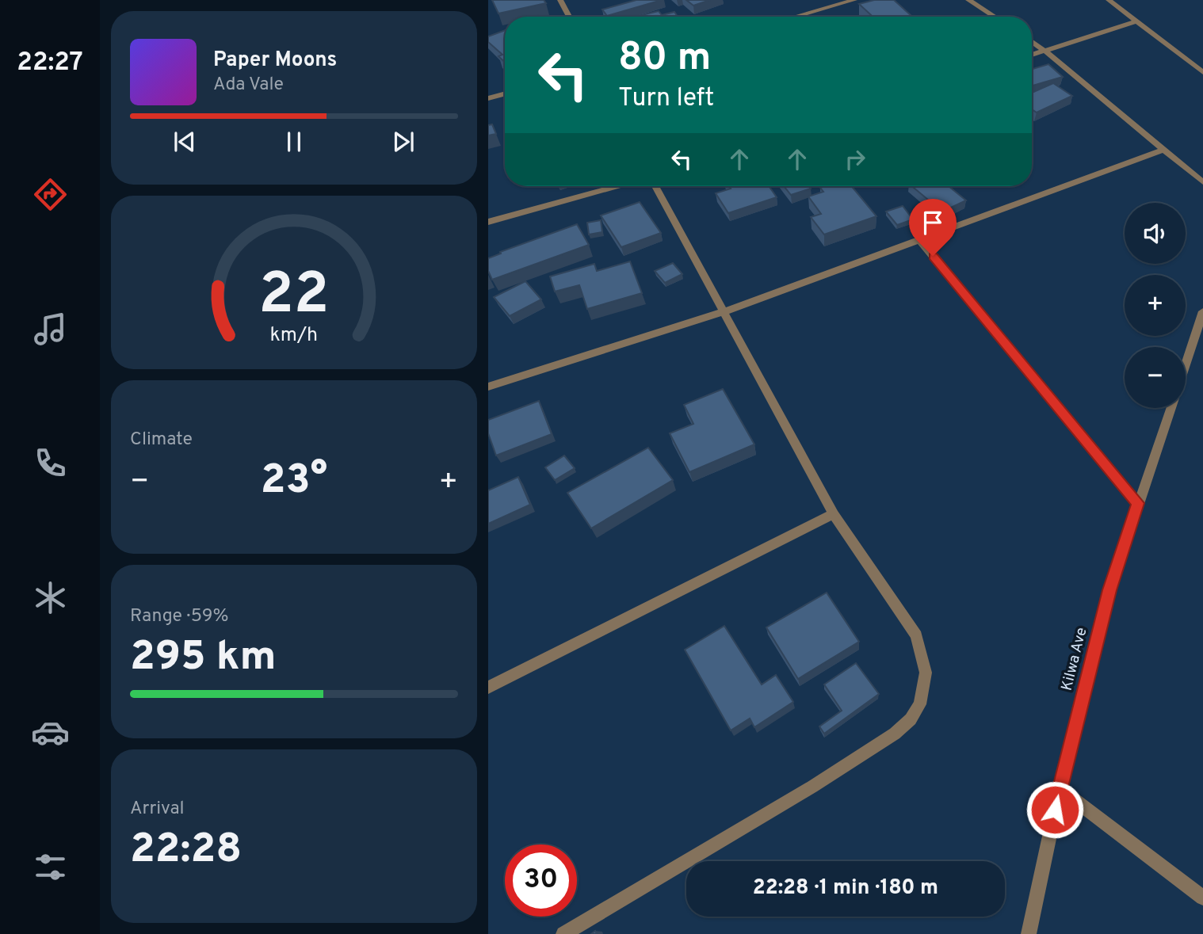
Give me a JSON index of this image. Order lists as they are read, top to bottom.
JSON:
{
  "streets": {
    "street": ["Kilwa Ave"]
  },
  "page": {
    "tabs": "22:27",
    "turn": ["80 m", "Turn left"],
    "song": ["Paper Moons", "Ada Vale"],
    "map_buttons": ["+", "−"],
    "tile": [
      "Climate",
      ["Range · 59%", "295 km"],
      ["Arrival", "22:28"]
    ],
    "heat": ["−", "23°", "+"],
    "limit": "30",
    "trip": "22:28 · 1 min · 180 m",
    "gauge": ["22", "km/h"]
  }
}
